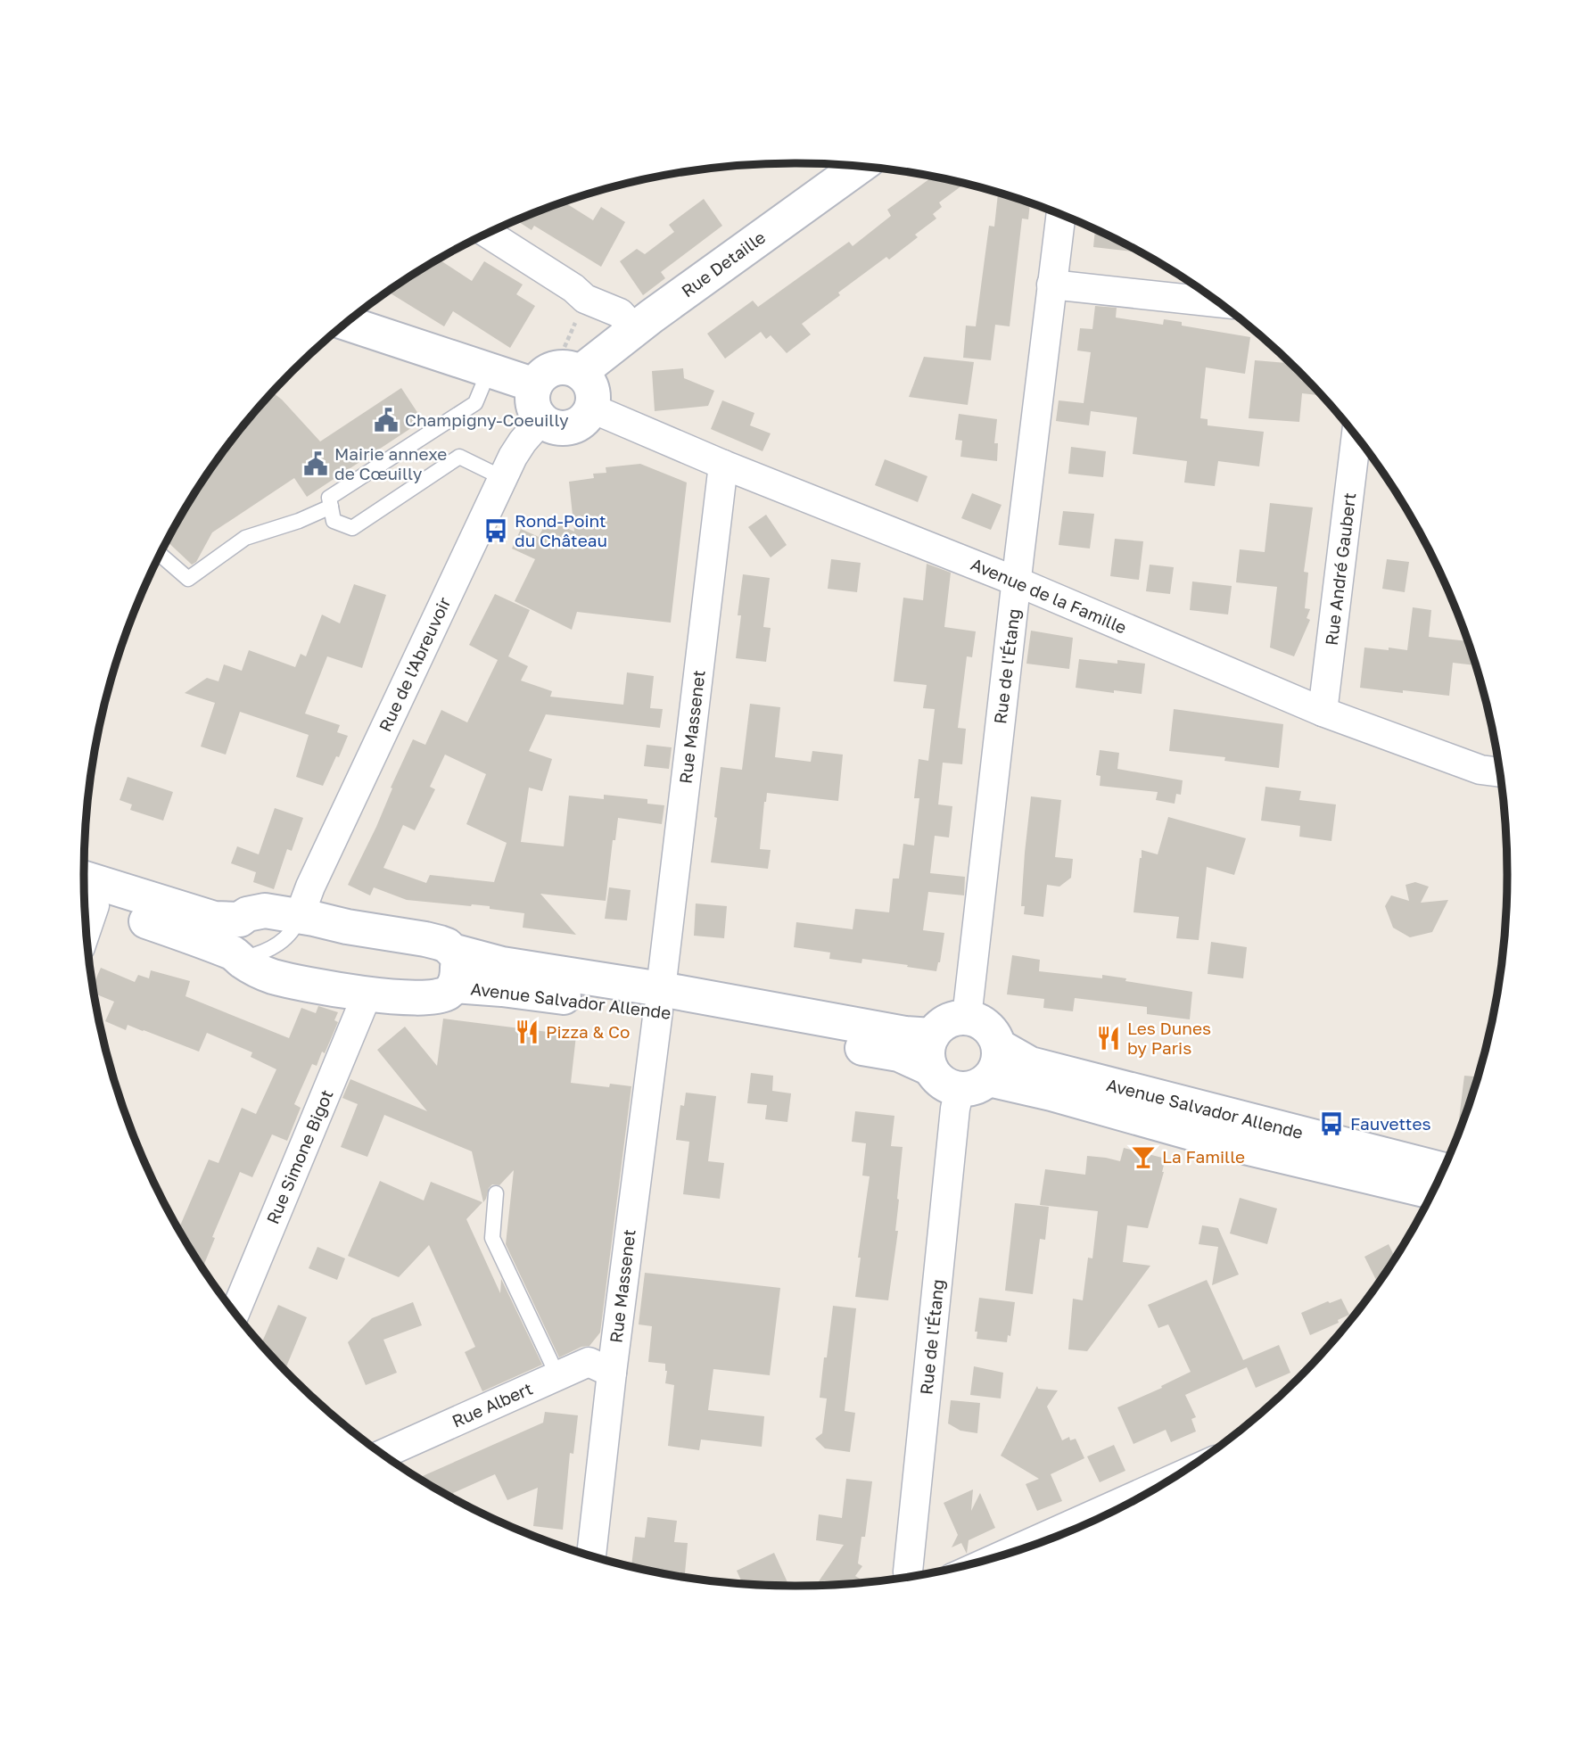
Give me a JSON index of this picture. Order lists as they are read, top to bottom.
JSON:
{
  "streets": {
    "main road": ["Rue Detaille", "Avenue Salvador Allende"],
    "street": [
      "Rue André Gaubert",
      "Avenue de la Famille",
      "Rue de l'Abreuvoir",
      "Rue de l'Étang",
      "Rue Massenet",
      "Rue Simone Bigot",
      "Rue Albert"
    ]
  },
  "crossings": [
    ["Rue Detaille", "Avenue de la Famille"],
    ["Rue Detaille", "Rue de l'Abreuvoir"],
    ["Rue André Gaubert", "Avenue de la Famille"],
    ["Avenue de la Famille", "Rue de l'Abreuvoir"],
    ["Avenue de la Famille", "Rue de l'Étang"],
    ["Avenue de la Famille", "Rue Massenet"],
    ["Rue de l'Abreuvoir", "Avenue Salvador Allende"],
    ["Rue de l'Étang", "Avenue Salvador Allende"],
    ["Rue Massenet", "Avenue Salvador Allende"],
    ["Rue Massenet", "Rue Albert"],
    ["Avenue Salvador Allende", "Rue Simone Bigot"]
  ],
  "places": {
    "public building": ["Champigny-Coeuilly", "Mairie annexe de Cœuilly"],
    "bus stop": ["Rond-Point du Château", "Fauvettes"],
    "restaurant": ["Pizza & Co", "Les Dunes by Paris"],
    "bar": ["La Famille"]
  }
}
